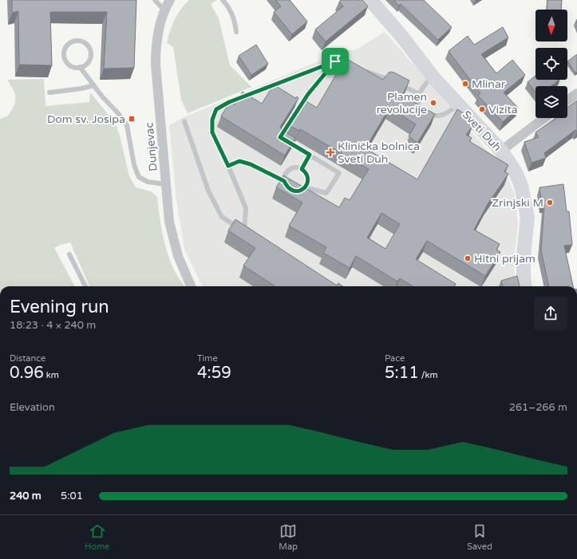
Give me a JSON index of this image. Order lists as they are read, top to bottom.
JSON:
{
  "streets": {
    "main road": ["Sveti Duh"],
    "street": ["Dunjevac"]
  },
  "places": {
    "other": [
      "Mlinar",
      "Plamen revolucije",
      "Vizita",
      "Zrinjski M",
      "Hitni prijam"
    ],
    "transit": ["Dom sv. Josipa"],
    "health": ["Klinička bolnica Sveti Duh"]
  },
  "north": "bottom",
  "page": {
    "heading": ["Evening run", "18:23 · 4 × 240 m"],
    "stats": [
      ["Distance", "0.96 km"],
      ["Time", "4:59"],
      ["Pace", "5:11 /km"]
    ],
    "chart": ["Elevation", "261–266 m"],
    "list": [
      {
        "name": "240 m",
        "note": "5:01"
      }
    ],
    "tabs": ["Home", "Map", "Saved"]
  }
}
